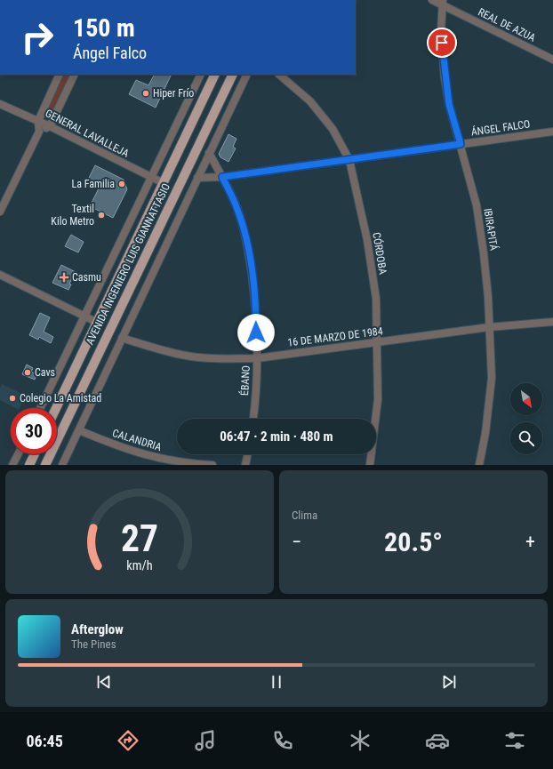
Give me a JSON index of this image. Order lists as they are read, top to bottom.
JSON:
{
  "streets": {
    "main road": ["AVENIDA INGENIERO LUIS GIANNATTASIO"],
    "street": [
      "REAL DE AZUA",
      "ÁNGEL FALCO",
      "GENERAL LAVALLEJA",
      "IBIRAPITÁ",
      "CÓRDOBA",
      "16 DE MARZO DE 1984",
      "ÉBANO",
      "CALANDRIA"
    ]
  },
  "crossings": [
    ["REAL DE AZUA", "IBIRAPITÁ"],
    ["ÁNGEL FALCO", "IBIRAPITÁ"],
    ["ÁNGEL FALCO", "CÓRDOBA"],
    ["ÁNGEL FALCO", "ÉBANO"],
    ["GENERAL LAVALLEJA", "AVENIDA INGENIERO LUIS GIANNATTASIO"],
    ["IBIRAPITÁ", "16 DE MARZO DE 1984"],
    ["CÓRDOBA", "16 DE MARZO DE 1984"],
    ["16 DE MARZO DE 1984", "ÉBANO"]
  ],
  "places": {
    "other": [
      "Hiper Frío",
      "La Familia",
      "Textil Kilo Metro",
      "Cavs",
      "Colegio La Amistad"
    ],
    "health": ["Casmu"]
  },
  "north": "bottom right",
  "page": {
    "turn": ["150 m", "Ángel Falco"],
    "limit": "30",
    "trip": "06:47 · 2 min · 480 m",
    "tile": "Clima",
    "heat": ["−", "20.5°", "+"],
    "song": ["Afterglow", "The Pines"],
    "tabs": "06:45",
    "gauge": ["27", "km/h"]
  }
}
